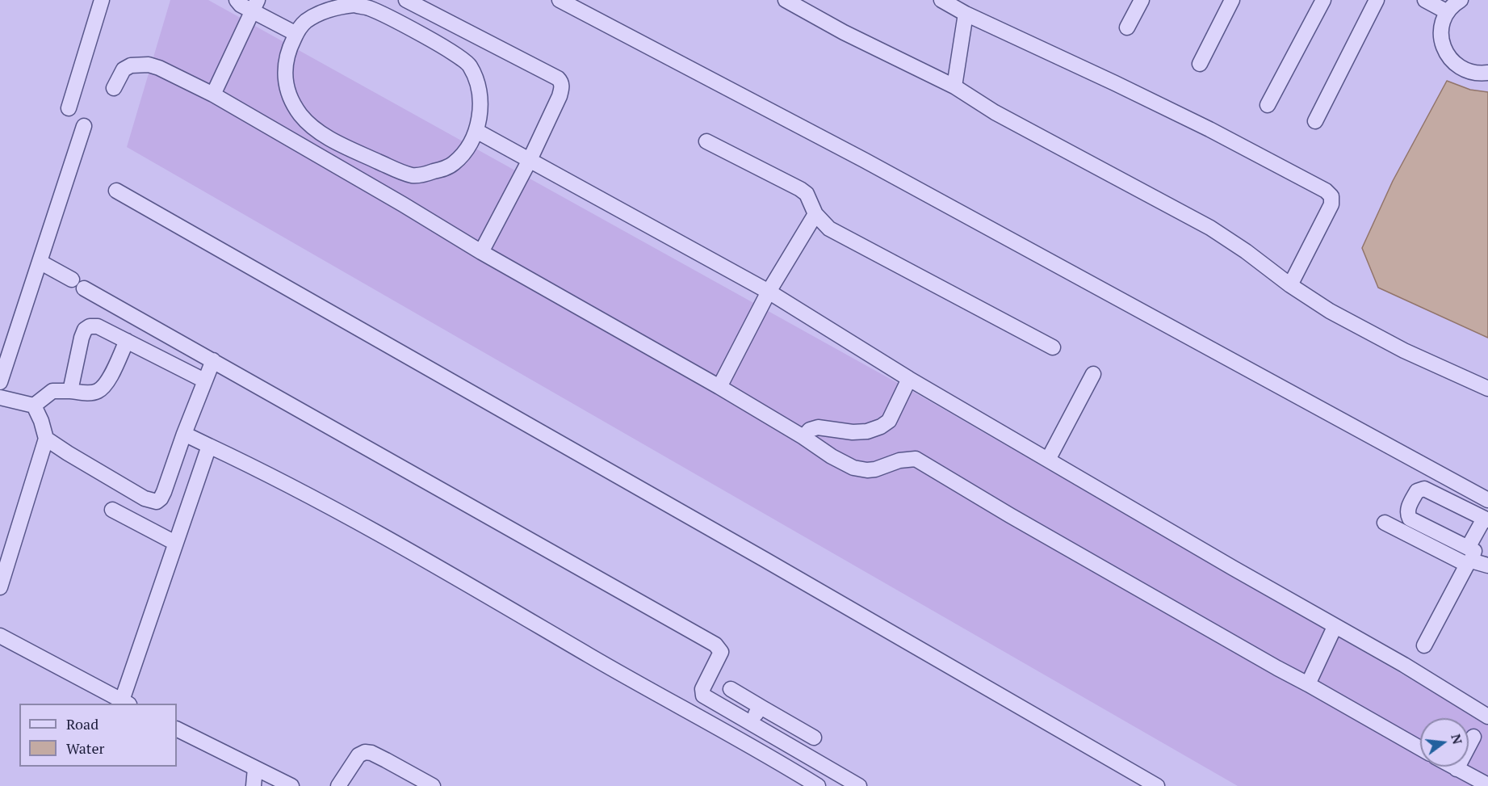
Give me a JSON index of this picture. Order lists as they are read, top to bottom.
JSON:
{
  "legend": ["Road", "Water"],
  "north": "right"
}
